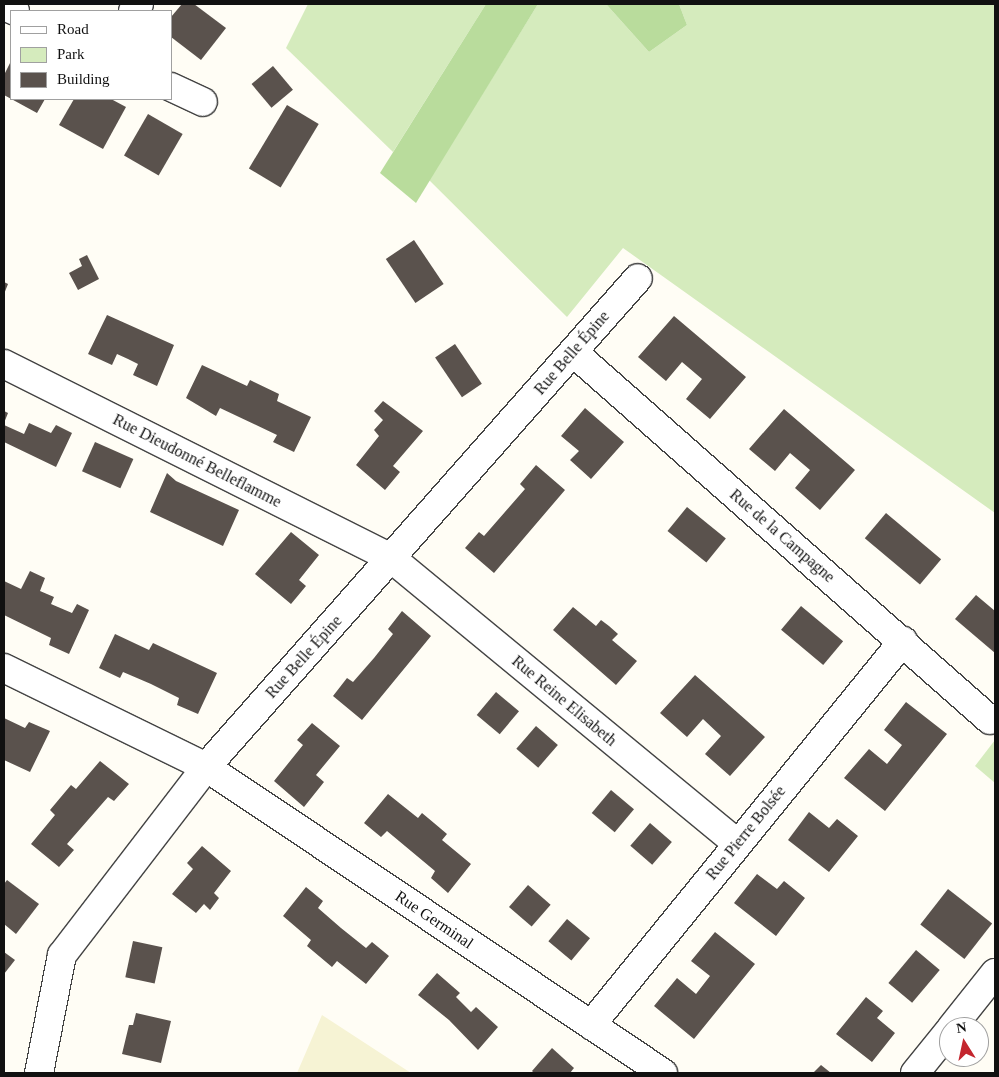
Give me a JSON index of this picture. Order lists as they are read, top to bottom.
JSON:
{
  "streets": {
    "street": [
      "Rue Belle Épine",
      "Rue Dieudonné Belleflamme",
      "Rue de la Campagne",
      "Rue Reine Elisabeth",
      "Rue Pierre Bolsée",
      "Rue Germinal"
    ]
  },
  "crossings": [
    ["Rue Belle Épine", "Rue Dieudonné Belleflamme"],
    ["Rue Belle Épine", "Rue de la Campagne"],
    ["Rue Belle Épine", "Rue Reine Elisabeth"],
    ["Rue Belle Épine", "Rue Germinal"],
    ["Rue Dieudonné Belleflamme", "Rue Reine Elisabeth"],
    ["Rue de la Campagne", "Rue Pierre Bolsée"],
    ["Rue Reine Elisabeth", "Rue Pierre Bolsée"],
    ["Rue Pierre Bolsée", "Rue Germinal"]
  ],
  "legend": ["Road", "Park", "Building"],
  "north": "top"
}
